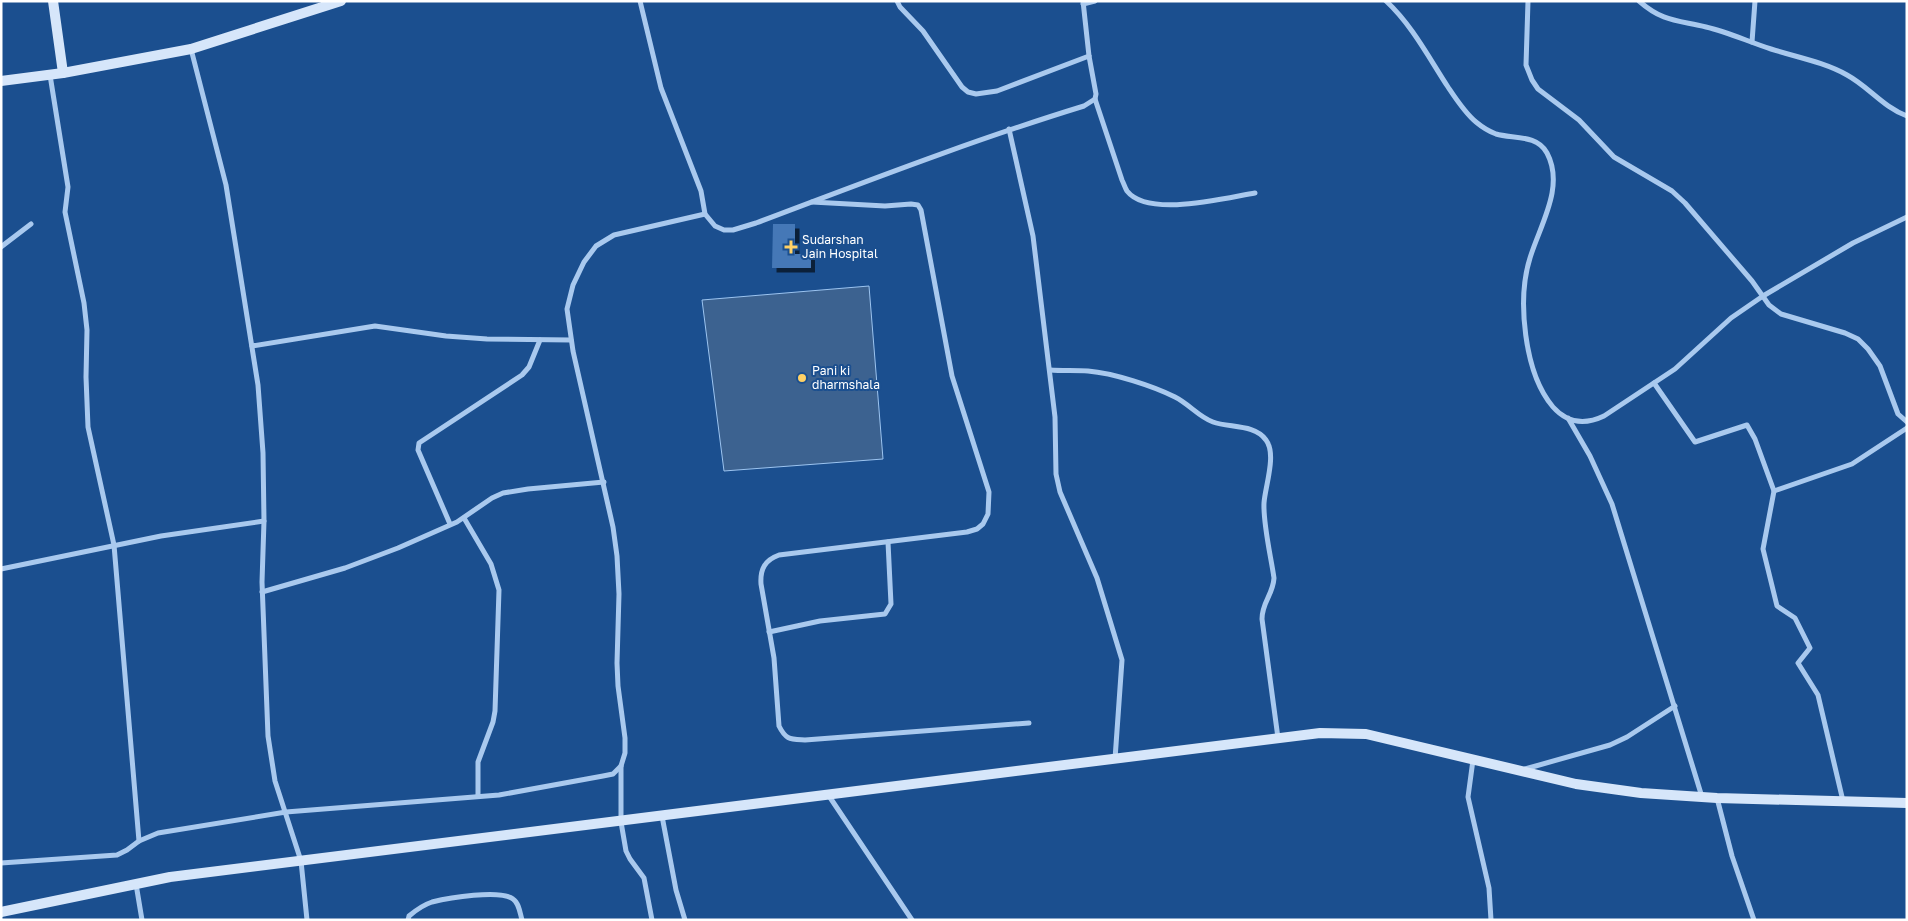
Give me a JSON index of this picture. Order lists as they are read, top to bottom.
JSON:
{
  "places": {
    "health": ["Sudarshan Jain Hospital"],
    "other": ["Pani ki dharmshala"]
  }
}
